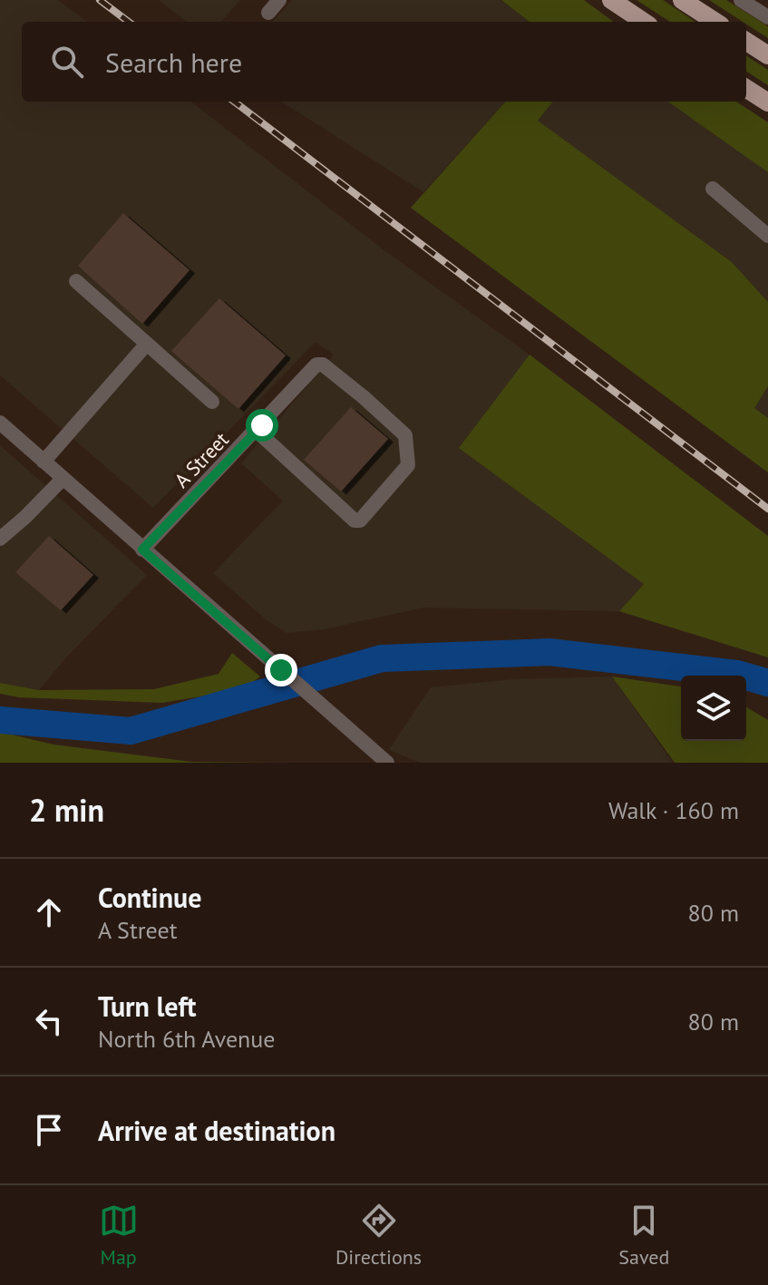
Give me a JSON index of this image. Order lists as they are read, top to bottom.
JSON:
{
  "streets": {
    "street": ["A Street"]
  },
  "page": {
    "search": "Search here",
    "heading": ["2 min", "Walk · 160 m"],
    "list": [
      ["Continue", "A Street", "80 m"],
      ["Turn left", "North 6th Avenue", "80 m"],
      "Arrive at destination"
    ],
    "nav": ["Map", "Directions", "Saved"]
  }
}
